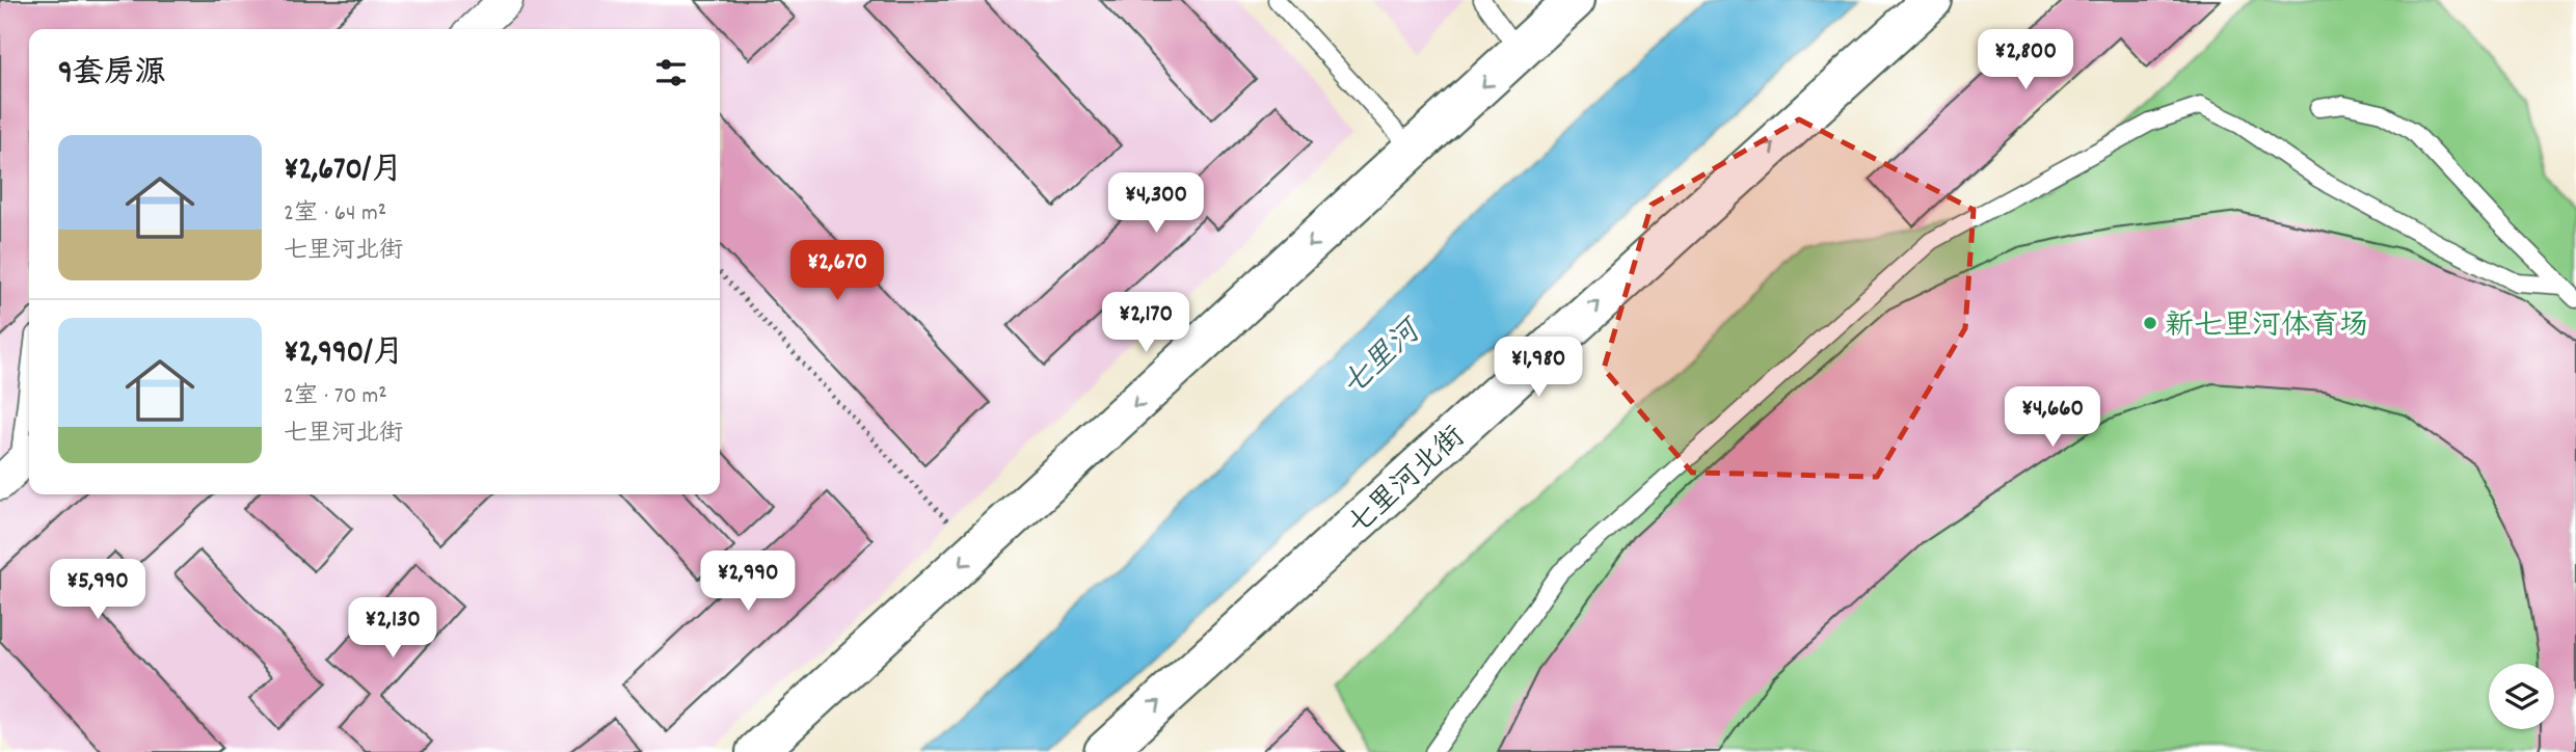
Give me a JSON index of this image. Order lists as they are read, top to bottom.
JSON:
{
  "streets": {
    "street": ["七里河北街"]
  },
  "water": ["七里河"],
  "places": ["新七里河体育场"],
  "page": {
    "price": [
      "¥2,800",
      "¥4,300",
      "¥2,670",
      "¥2,170",
      "¥1,980",
      "¥4,660",
      "¥2,990",
      "¥5,990",
      "¥2,130"
    ],
    "heading": "9套房源",
    "list": [
      {
        "name": "¥2,670/月",
        "note": "2室 · 64 m² · 七里河北街"
      },
      {
        "name": "¥2,990/月",
        "note": "2室 · 70 m² · 七里河北街"
      }
    ]
  }
}
